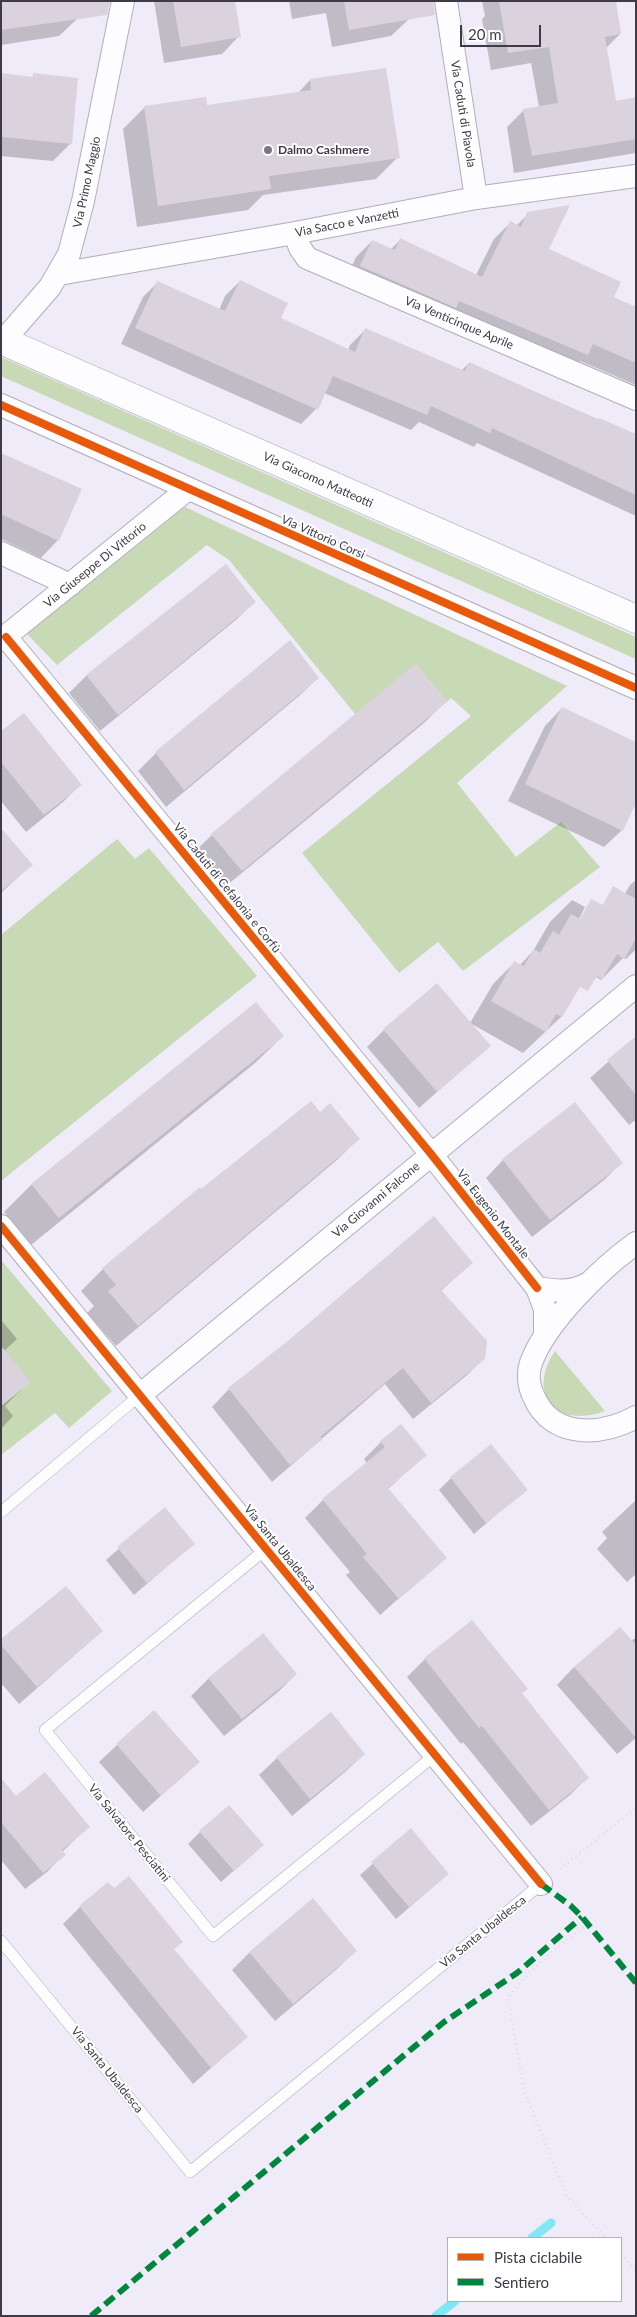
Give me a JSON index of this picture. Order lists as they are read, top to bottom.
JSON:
{
  "streets": {
    "main road": ["Via Giacomo Matteotti"],
    "street": [
      "Via Caduti di Piavola",
      "Via Primo Maggio",
      "Via Sacco e Vanzetti",
      "Via Venticinque Aprile",
      "Via Vittorio Corsi",
      "Via Giuseppe Di Vittorio",
      "Via Caduti di Cefalonia e Corfù",
      "Via Giovanni Falcone",
      "Via Eugenio Montale",
      "Via Santa Ubaldesca"
    ],
    "lane": ["Via Salvatore Pesciatini"]
  },
  "crossings": [
    ["Via Caduti di Piavola", "Via Sacco e Vanzetti"],
    ["Via Primo Maggio", "Via Sacco e Vanzetti"],
    ["Via Primo Maggio", "Via Giacomo Matteotti"],
    ["Via Sacco e Vanzetti", "Via Venticinque Aprile"],
    ["Via Vittorio Corsi", "Via Giuseppe Di Vittorio"],
    ["Via Giuseppe Di Vittorio", "Via Caduti di Cefalonia e Corfù"],
    ["Via Caduti di Cefalonia e Corfù", "Via Giovanni Falcone"],
    ["Via Caduti di Cefalonia e Corfù", "Via Eugenio Montale"],
    ["Via Giovanni Falcone", "Via Eugenio Montale"],
    ["Via Giovanni Falcone", "Via Santa Ubaldesca"],
    ["Via Santa Ubaldesca", "Via Salvatore Pesciatini"]
  ],
  "places": ["Dalmo Cashmere"],
  "legend": ["Pista ciclabile", "Sentiero"],
  "scale_bar": "20 m"
}
